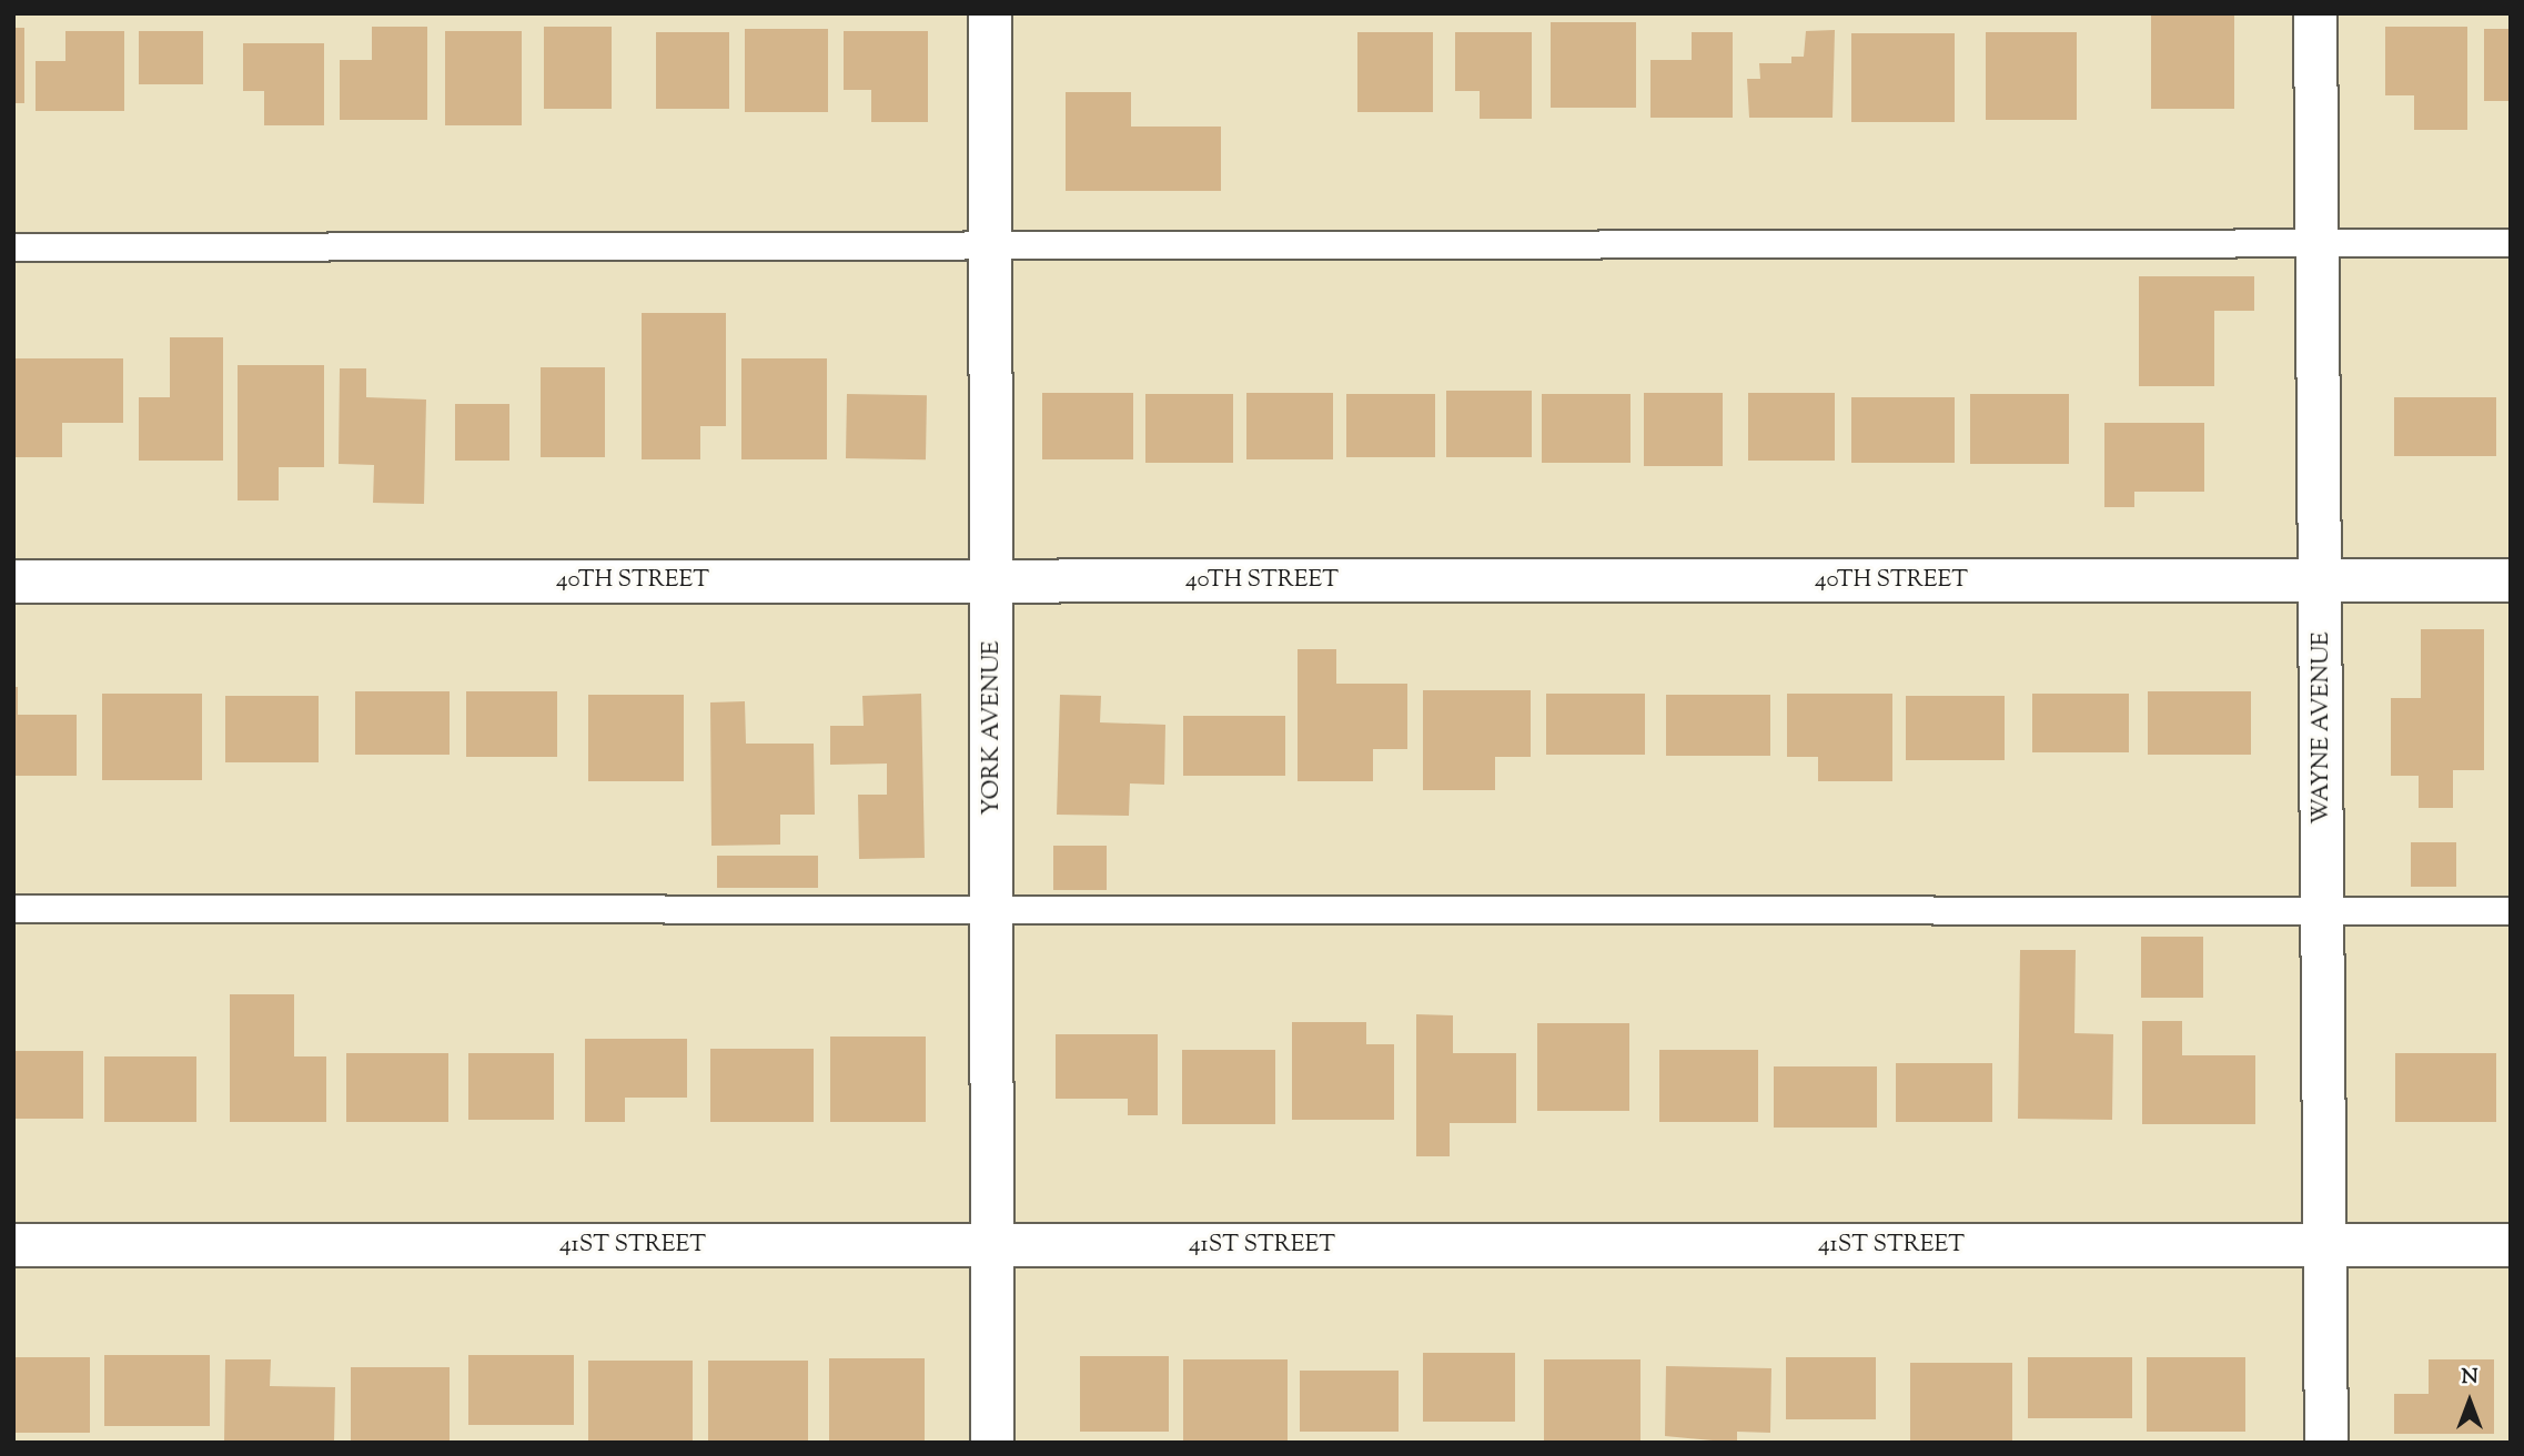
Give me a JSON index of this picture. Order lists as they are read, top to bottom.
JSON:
{
  "streets": {
    "street": [
      "40TH STREET",
      "YORK AVENUE",
      "WAYNE AVENUE",
      "41ST STREET"
    ]
  },
  "crossings": [
    ["40TH STREET", "YORK AVENUE"],
    ["40TH STREET", "WAYNE AVENUE"],
    ["YORK AVENUE", "41ST STREET"],
    ["WAYNE AVENUE", "41ST STREET"]
  ],
  "north": "top"
}
